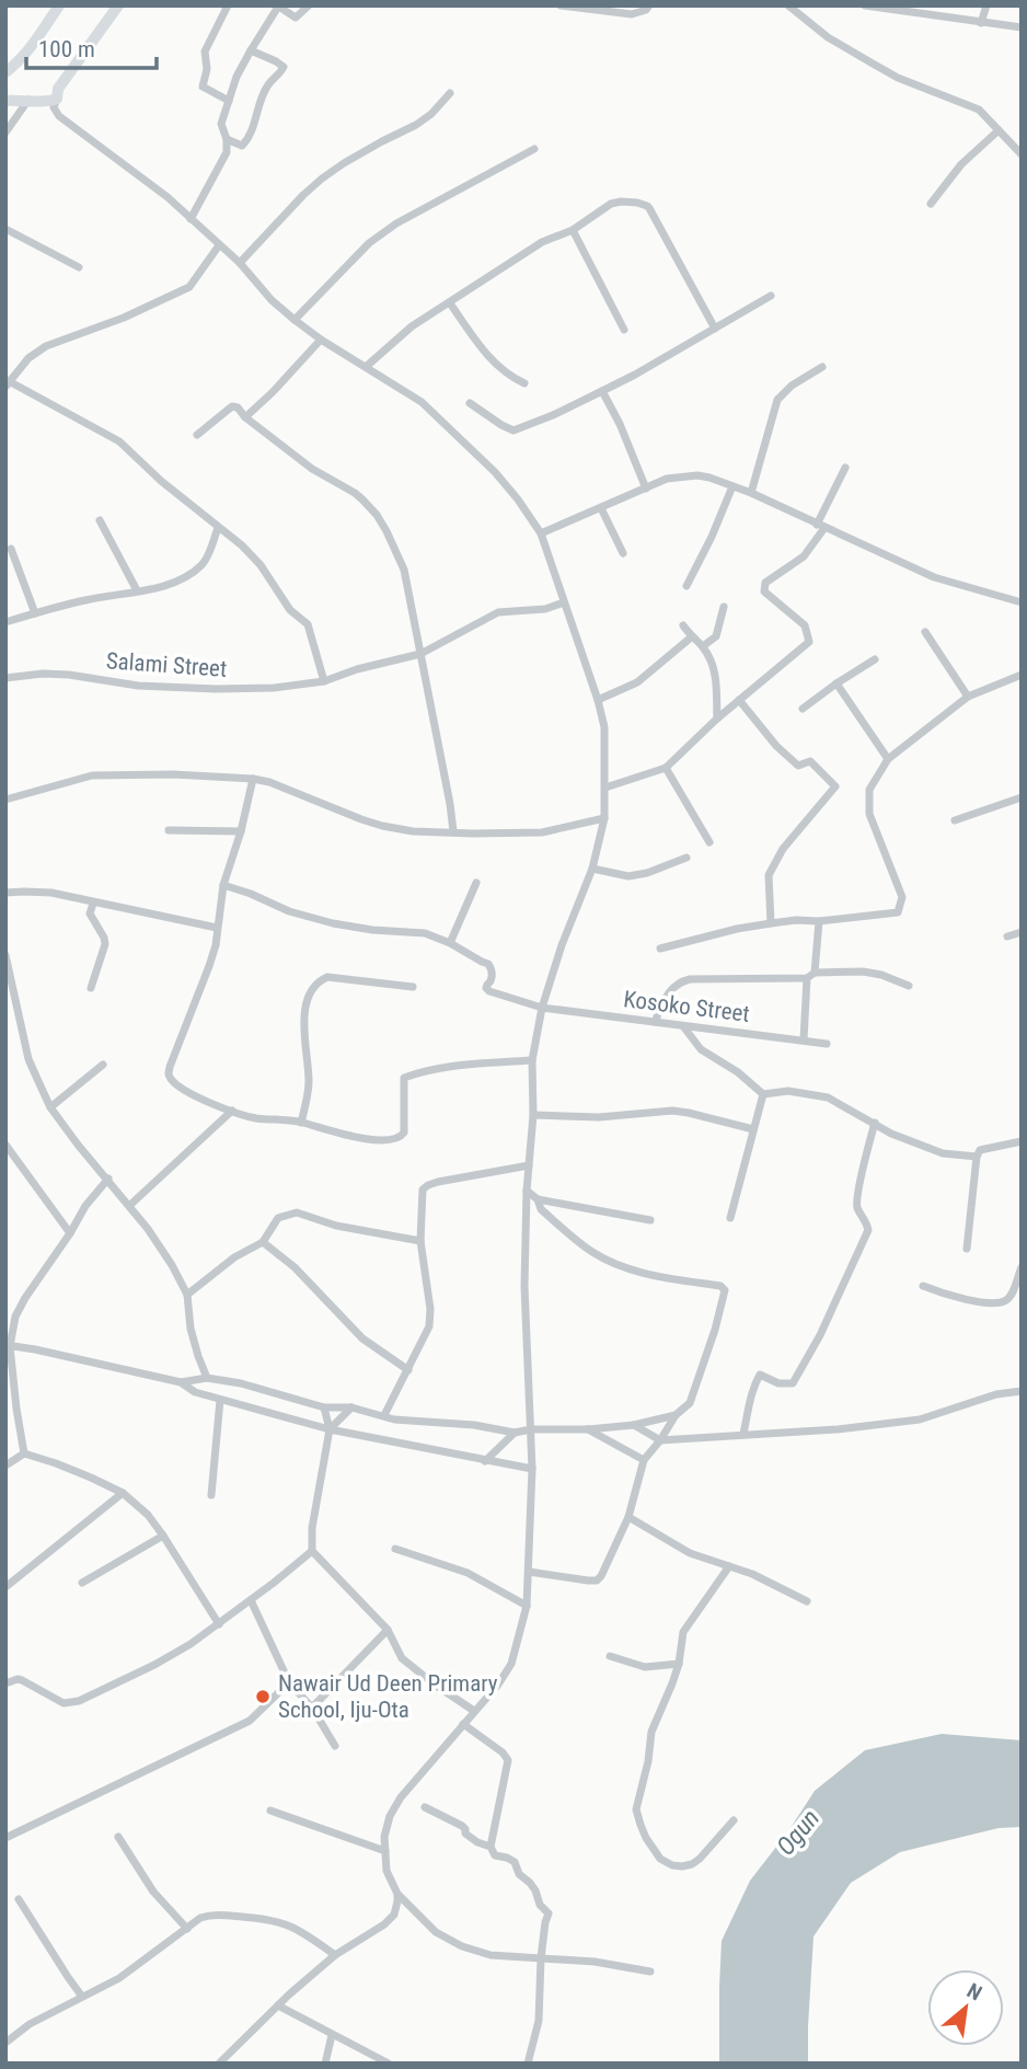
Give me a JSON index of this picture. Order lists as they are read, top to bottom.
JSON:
{
  "streets": {
    "street": ["Salami Street", "Kosoko Street"]
  },
  "water": ["Ogun"],
  "places": ["Nawair Ud Deen Primary School, Iju-Ota"],
  "scale_bar": "100 m",
  "north": "top right"
}
